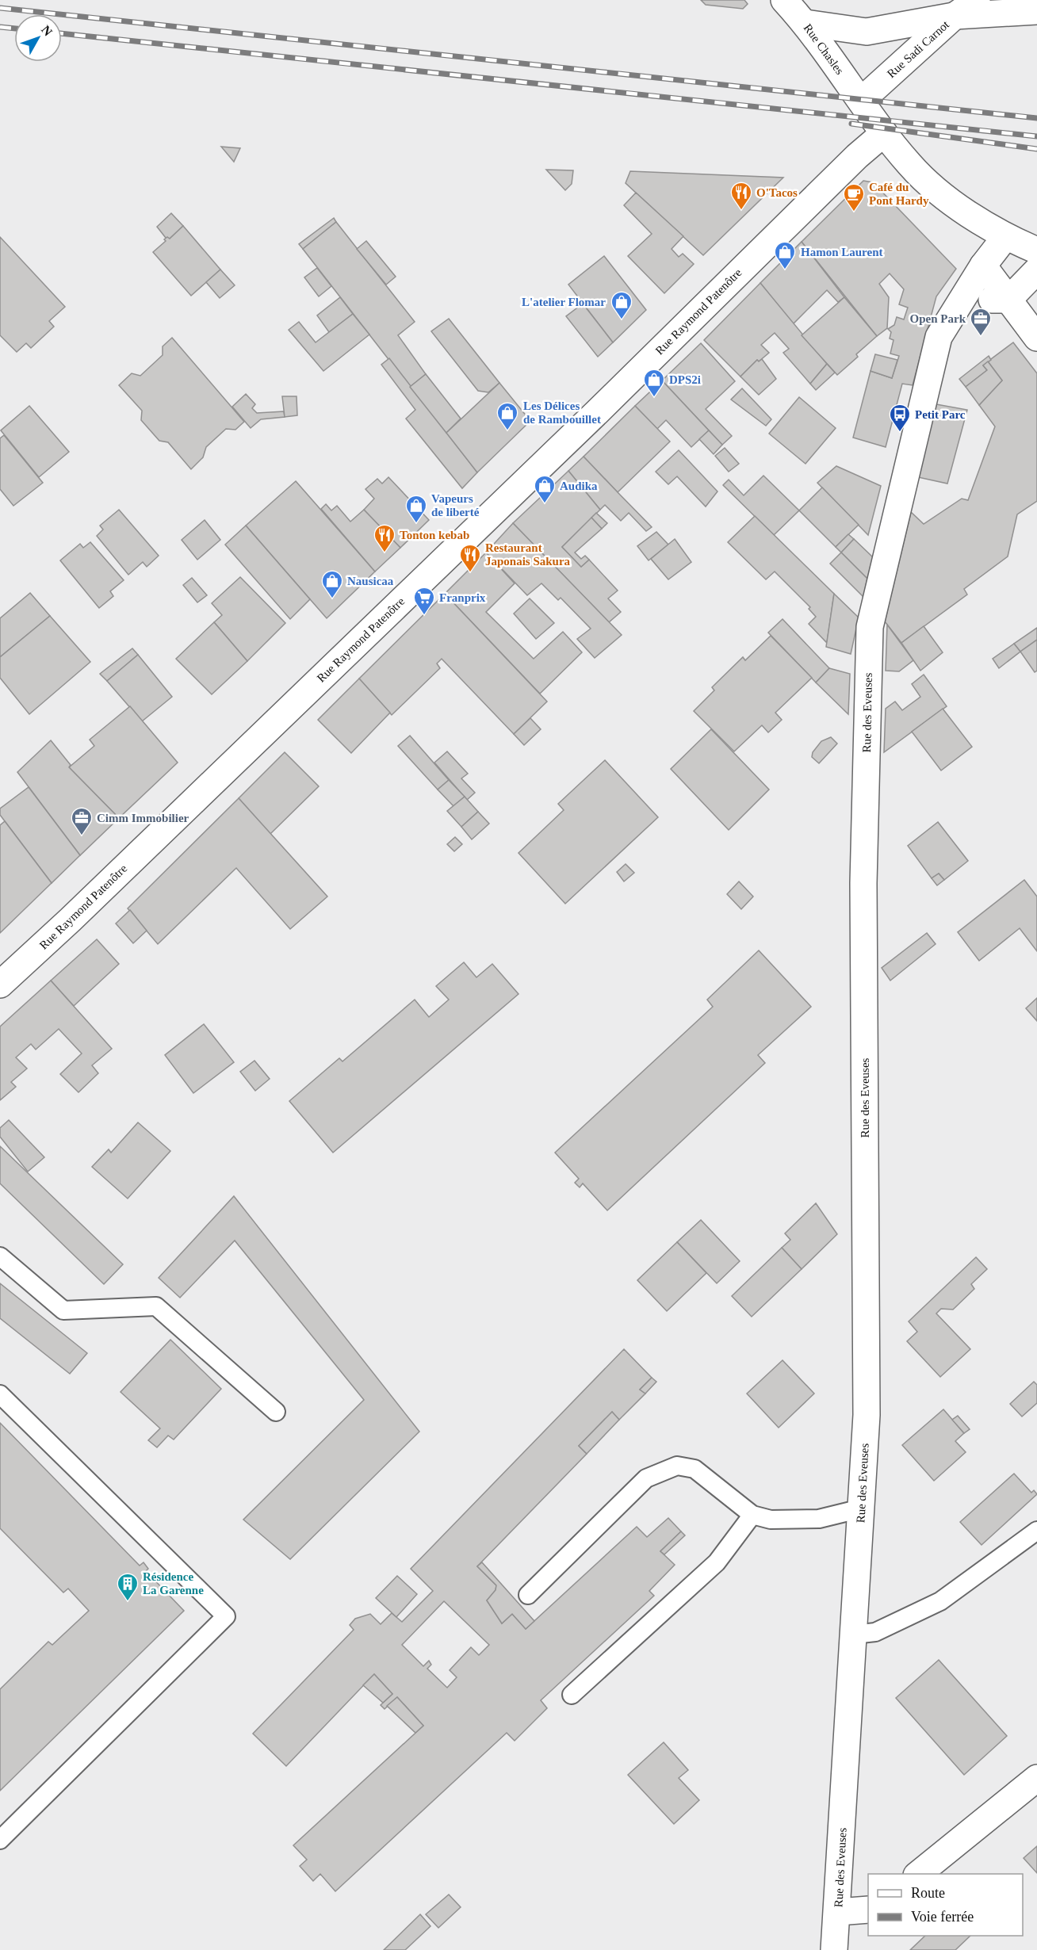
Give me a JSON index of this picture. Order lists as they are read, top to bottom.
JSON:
{
  "streets": {
    "street": [
      "Rue Chasles",
      "Rue Sadi Carnot",
      "Rue Raymond Patenôtre",
      "Rue des Eveuses"
    ]
  },
  "crossings": [
    ["Rue Chasles", "Rue Sadi Carnot"],
    ["Rue Chasles", "Rue Raymond Patenôtre"],
    ["Rue Chasles", "Rue des Eveuses"]
  ],
  "places": {
    "restaurant": ["O'Tacos", "Tonton kebab", "Restaurant Japonais Sakura"],
    "cafe": ["Café du Pont Hardy"],
    "shop": [
      "Hamon Laurent",
      "L'atelier Flomar",
      "DPS2i",
      "Les Délices de Rambouillet",
      "Audika",
      "Vapeurs de liberté",
      "Nausicaa"
    ],
    "office": ["Open Park", "Cimm Immobilier"],
    "bus stop": ["Petit Parc"],
    "supermarket": ["Franprix"],
    "building": ["Résidence La Garenne"]
  },
  "legend": ["Route", "Voie ferrée"],
  "north": "top right"
}
